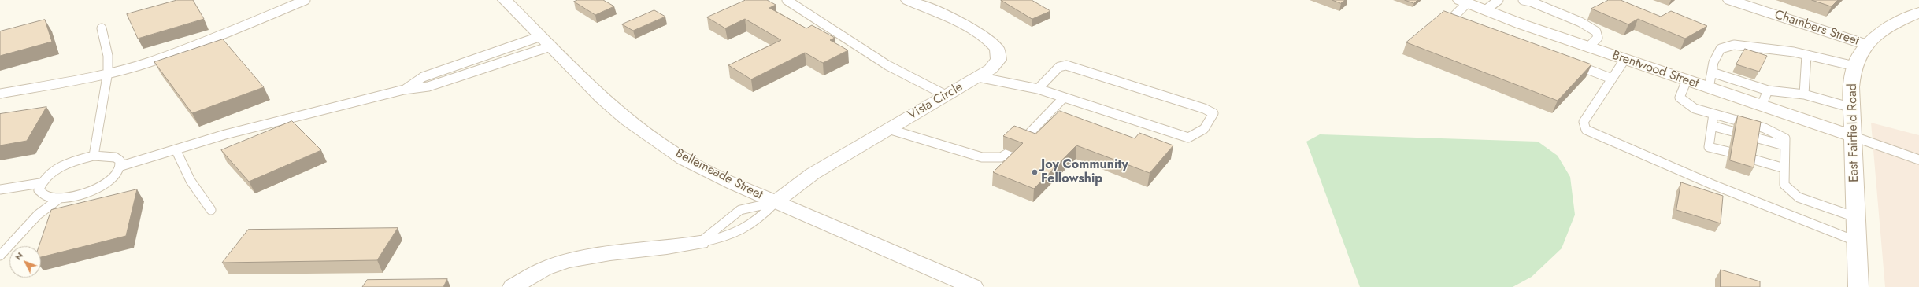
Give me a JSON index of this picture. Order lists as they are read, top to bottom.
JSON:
{
  "streets": {
    "street": [
      "Chambers Street",
      "Brentwood Street",
      "Vista Circle",
      "East Fairfield Road",
      "Bellemeade Street"
    ]
  },
  "crossings": [
    ["Chambers Street", "East Fairfield Road"],
    ["Brentwood Street", "East Fairfield Road"],
    ["Vista Circle", "Bellemeade Street"]
  ],
  "places": ["Joy Community Fellowship"],
  "north": "top left"
}
